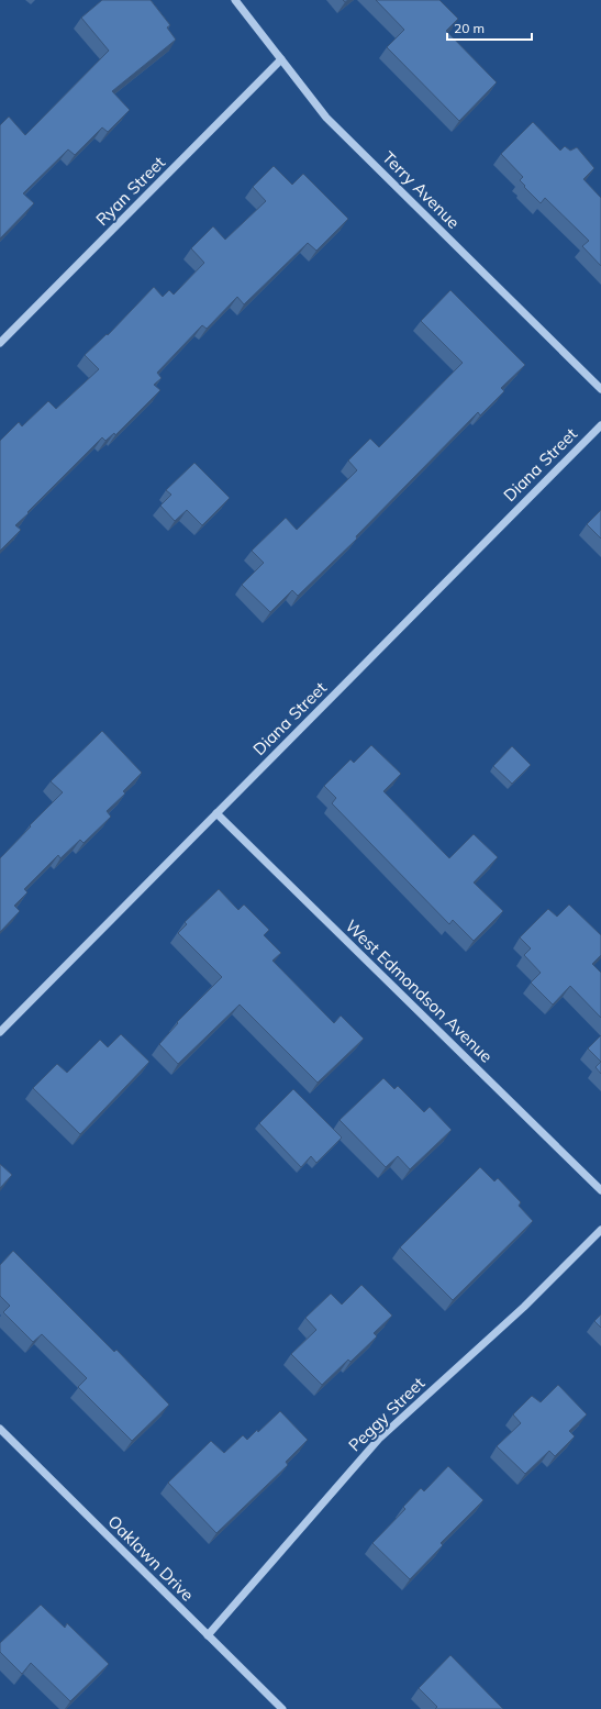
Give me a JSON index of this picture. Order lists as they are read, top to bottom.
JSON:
{
  "streets": {
    "street": [
      "Terry Avenue",
      "Ryan Street",
      "Diana Street",
      "West Edmondson Avenue",
      "Peggy Street",
      "Oaklawn Drive"
    ]
  },
  "crossings": [
    ["Terry Avenue", "Ryan Street"],
    ["Diana Street", "West Edmondson Avenue"],
    ["Peggy Street", "Oaklawn Drive"]
  ],
  "scale_bar": "20 m"
}
